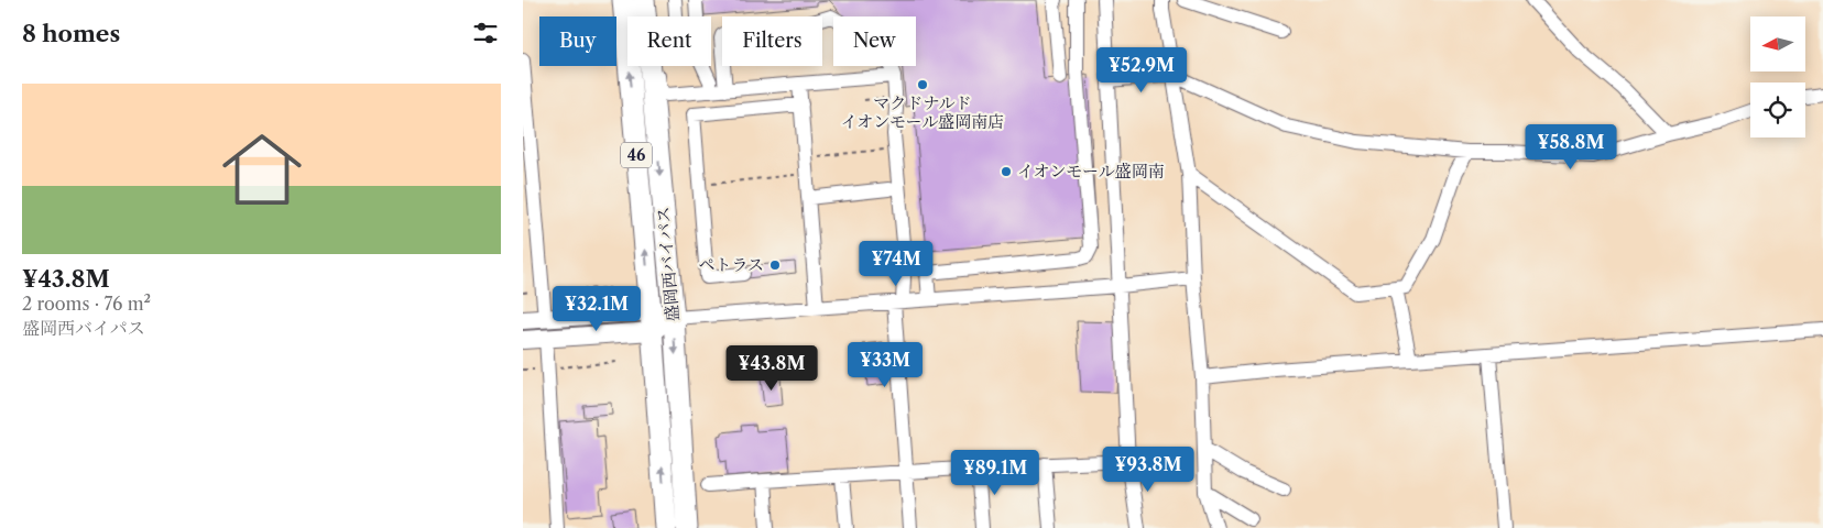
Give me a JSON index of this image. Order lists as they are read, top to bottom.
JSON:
{
  "streets": {
    "highway": ["46", "盛岡西バイパス"]
  },
  "places": ["マクドナルド イオンモール盛岡南店", "イオンモール盛岡南", "ペトラス"],
  "north": "left",
  "page": {
    "heading": "8 homes",
    "chip": [
      "Buy",
      "Rent",
      "Filters",
      "New"
    ],
    "price": [
      "¥52.9M",
      "¥58.8M",
      "¥74M",
      "¥32.1M",
      "¥33M",
      "¥43.8M",
      "¥93.8M",
      "¥89.1M"
    ],
    "list": [
      {
        "name": "¥43.8M",
        "note": "2 rooms · 76 m² · 盛岡西バイパス"
      }
    ]
  }
}
